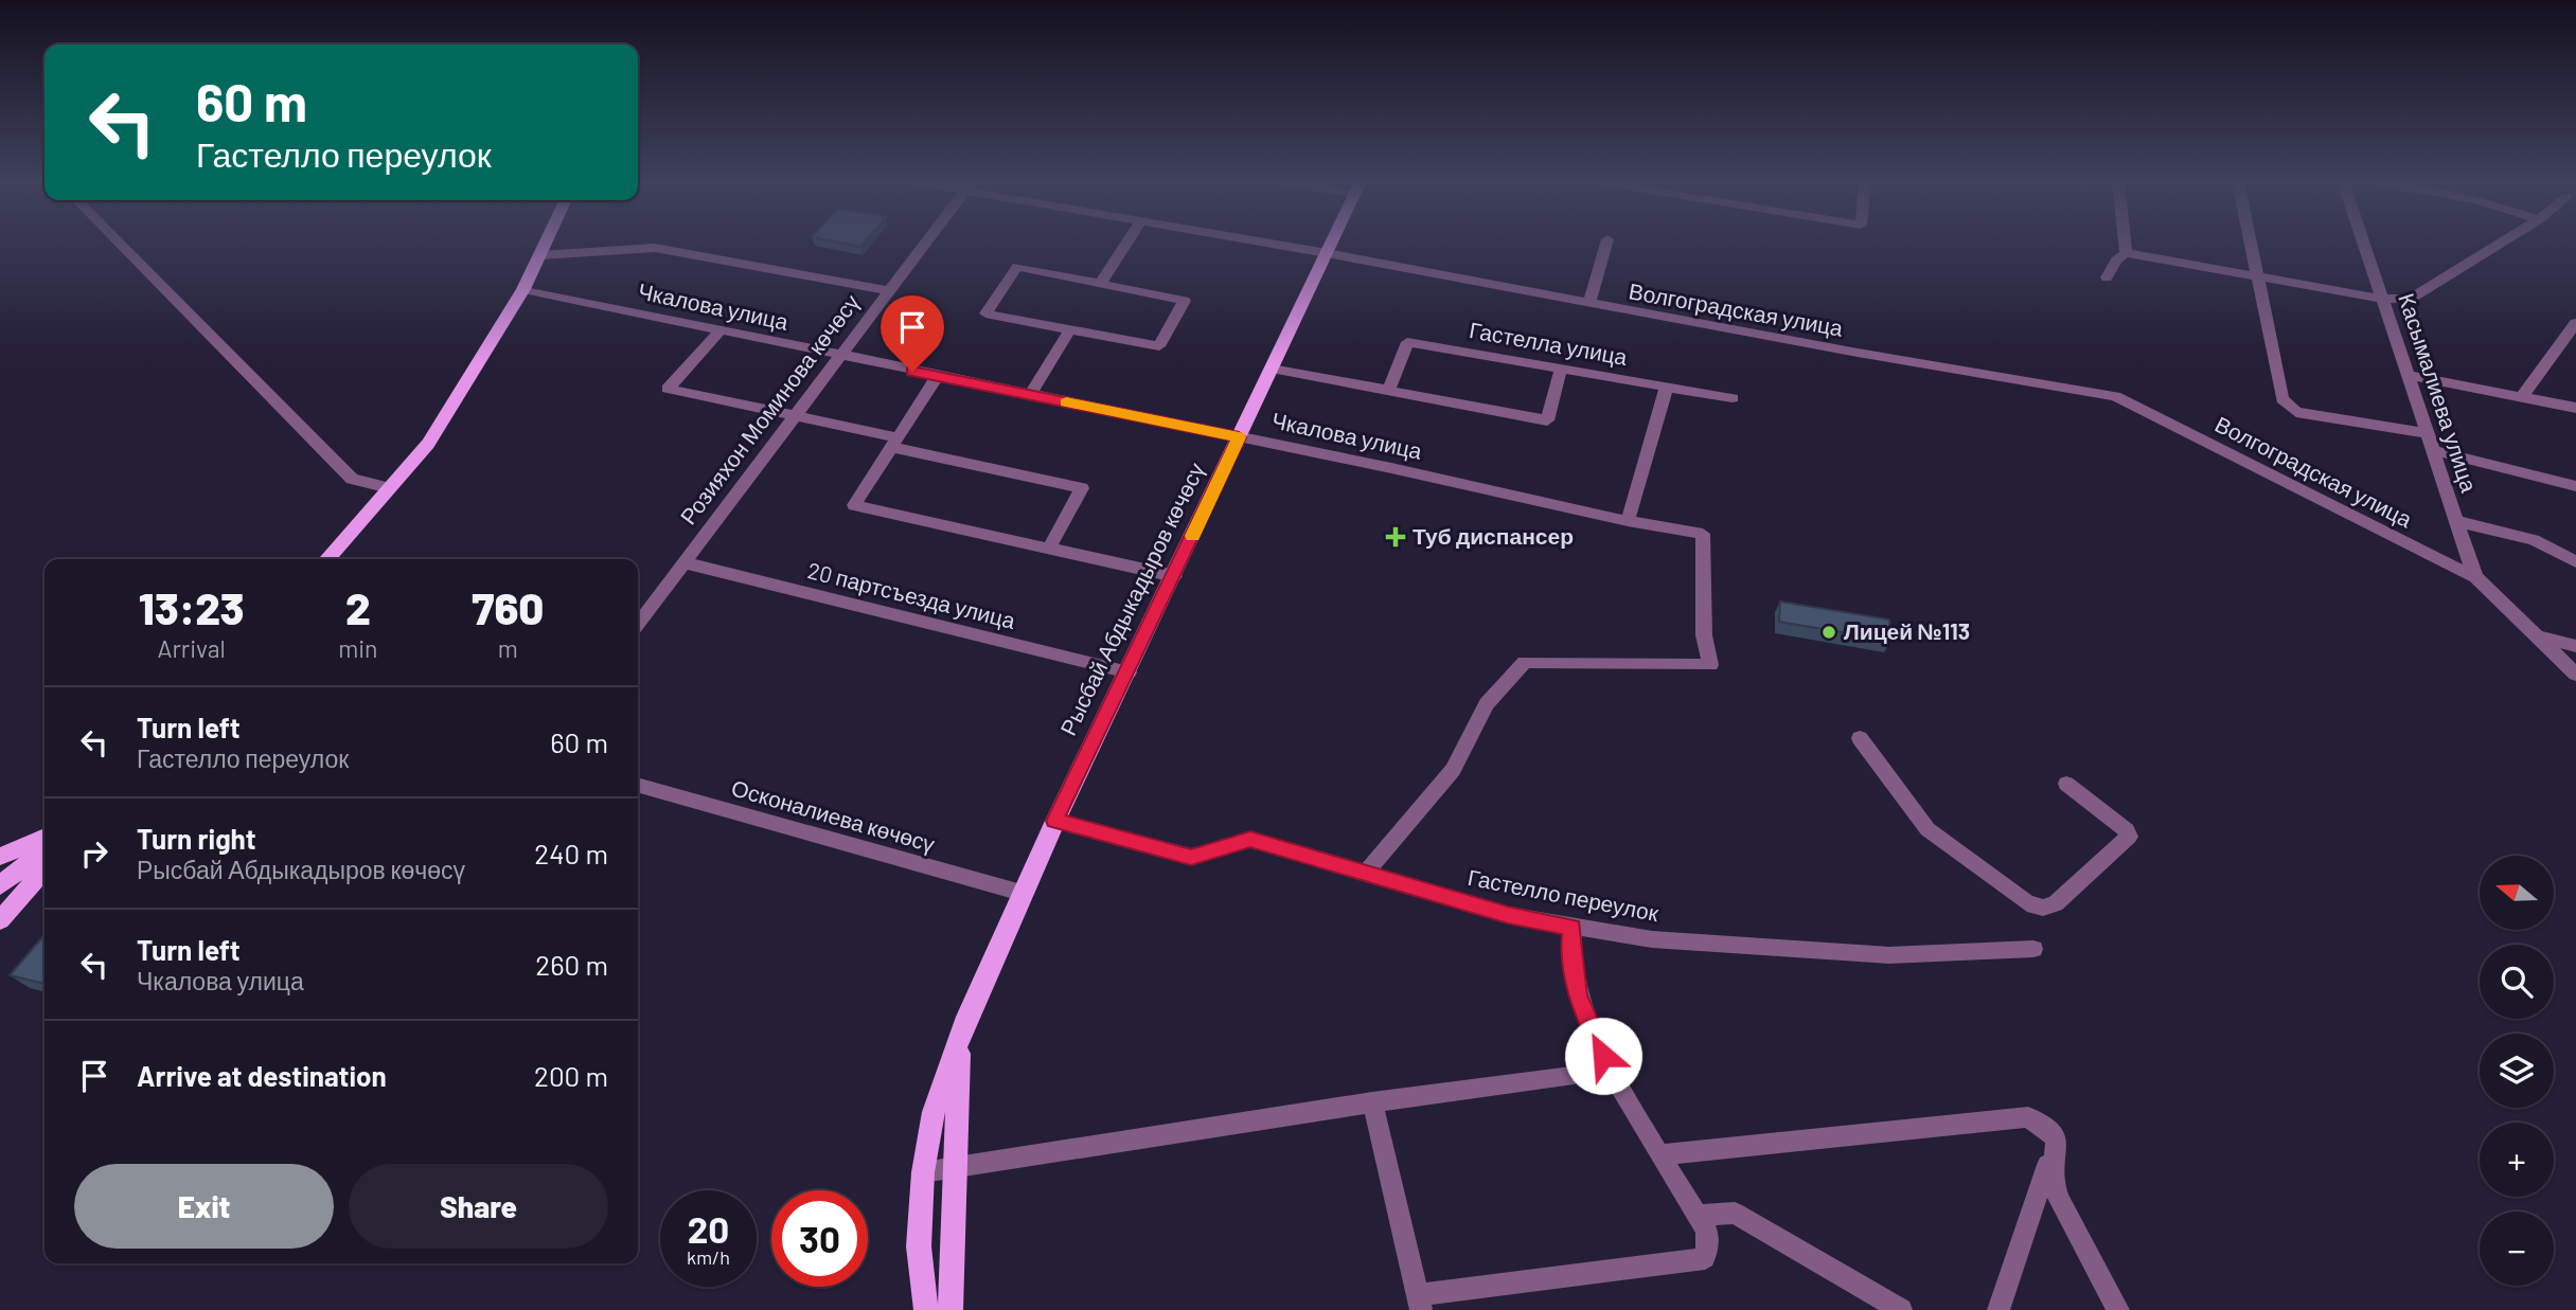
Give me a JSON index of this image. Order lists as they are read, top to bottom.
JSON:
{
  "streets": {
    "main road": ["Рысбай Абдыкадыров көчөсү"],
    "street": [
      "Чкалова улица",
      "Волгоградская улица",
      "Гастелла улица",
      "Касымалиева улица",
      "Розияхон Моминова көчөсү",
      "20 партсъезда улица",
      "Осконалиева көчөсү",
      "Гастелло переулок"
    ]
  },
  "crossings": [
    ["Чкалова улица", "Розияхон Моминова көчөсү"],
    ["Чкалова улица", "Рысбай Абдыкадыров көчөсү"],
    ["Чкалова улица", "Гастелло переулок"],
    ["Волгоградская улица", "Касымалиева улица"],
    ["Волгоградская улица", "Рысбай Абдыкадыров көчөсү"],
    ["Розияхон Моминова көчөсү", "20 партсъезда улица"],
    ["20 партсъезда улица", "Рысбай Абдыкадыров көчөсү"],
    ["Рысбай Абдыкадыров көчөсү", "Осконалиева көчөсү"],
    ["Рысбай Абдыкадыров көчөсү", "Гастелло переулок"]
  ],
  "places": {
    "health": ["Туб диспансер"],
    "other": ["Лицей №113"]
  },
  "north": "left",
  "page": {
    "turn": ["60 m", "Гастелло переулок"],
    "eta": [
      "13:23",
      "Arrival",
      "2",
      "min",
      "760",
      "m"
    ],
    "list": [
      {
        "name": "Turn left",
        "note": "Гастелло переулок",
        "value": "60 m"
      },
      {
        "name": "Turn right",
        "note": "Рысбай Абдыкадыров көчөсү",
        "value": "240 m"
      },
      {
        "name": "Turn left",
        "note": "Чкалова улица",
        "value": "260 m"
      },
      {
        "name": "Arrive at destination",
        "value": "200 m"
      }
    ],
    "map_buttons": ["+", "−"],
    "buttons": ["Exit", "Share"],
    "speed": "20 km/h",
    "limit": "30"
  }
}
